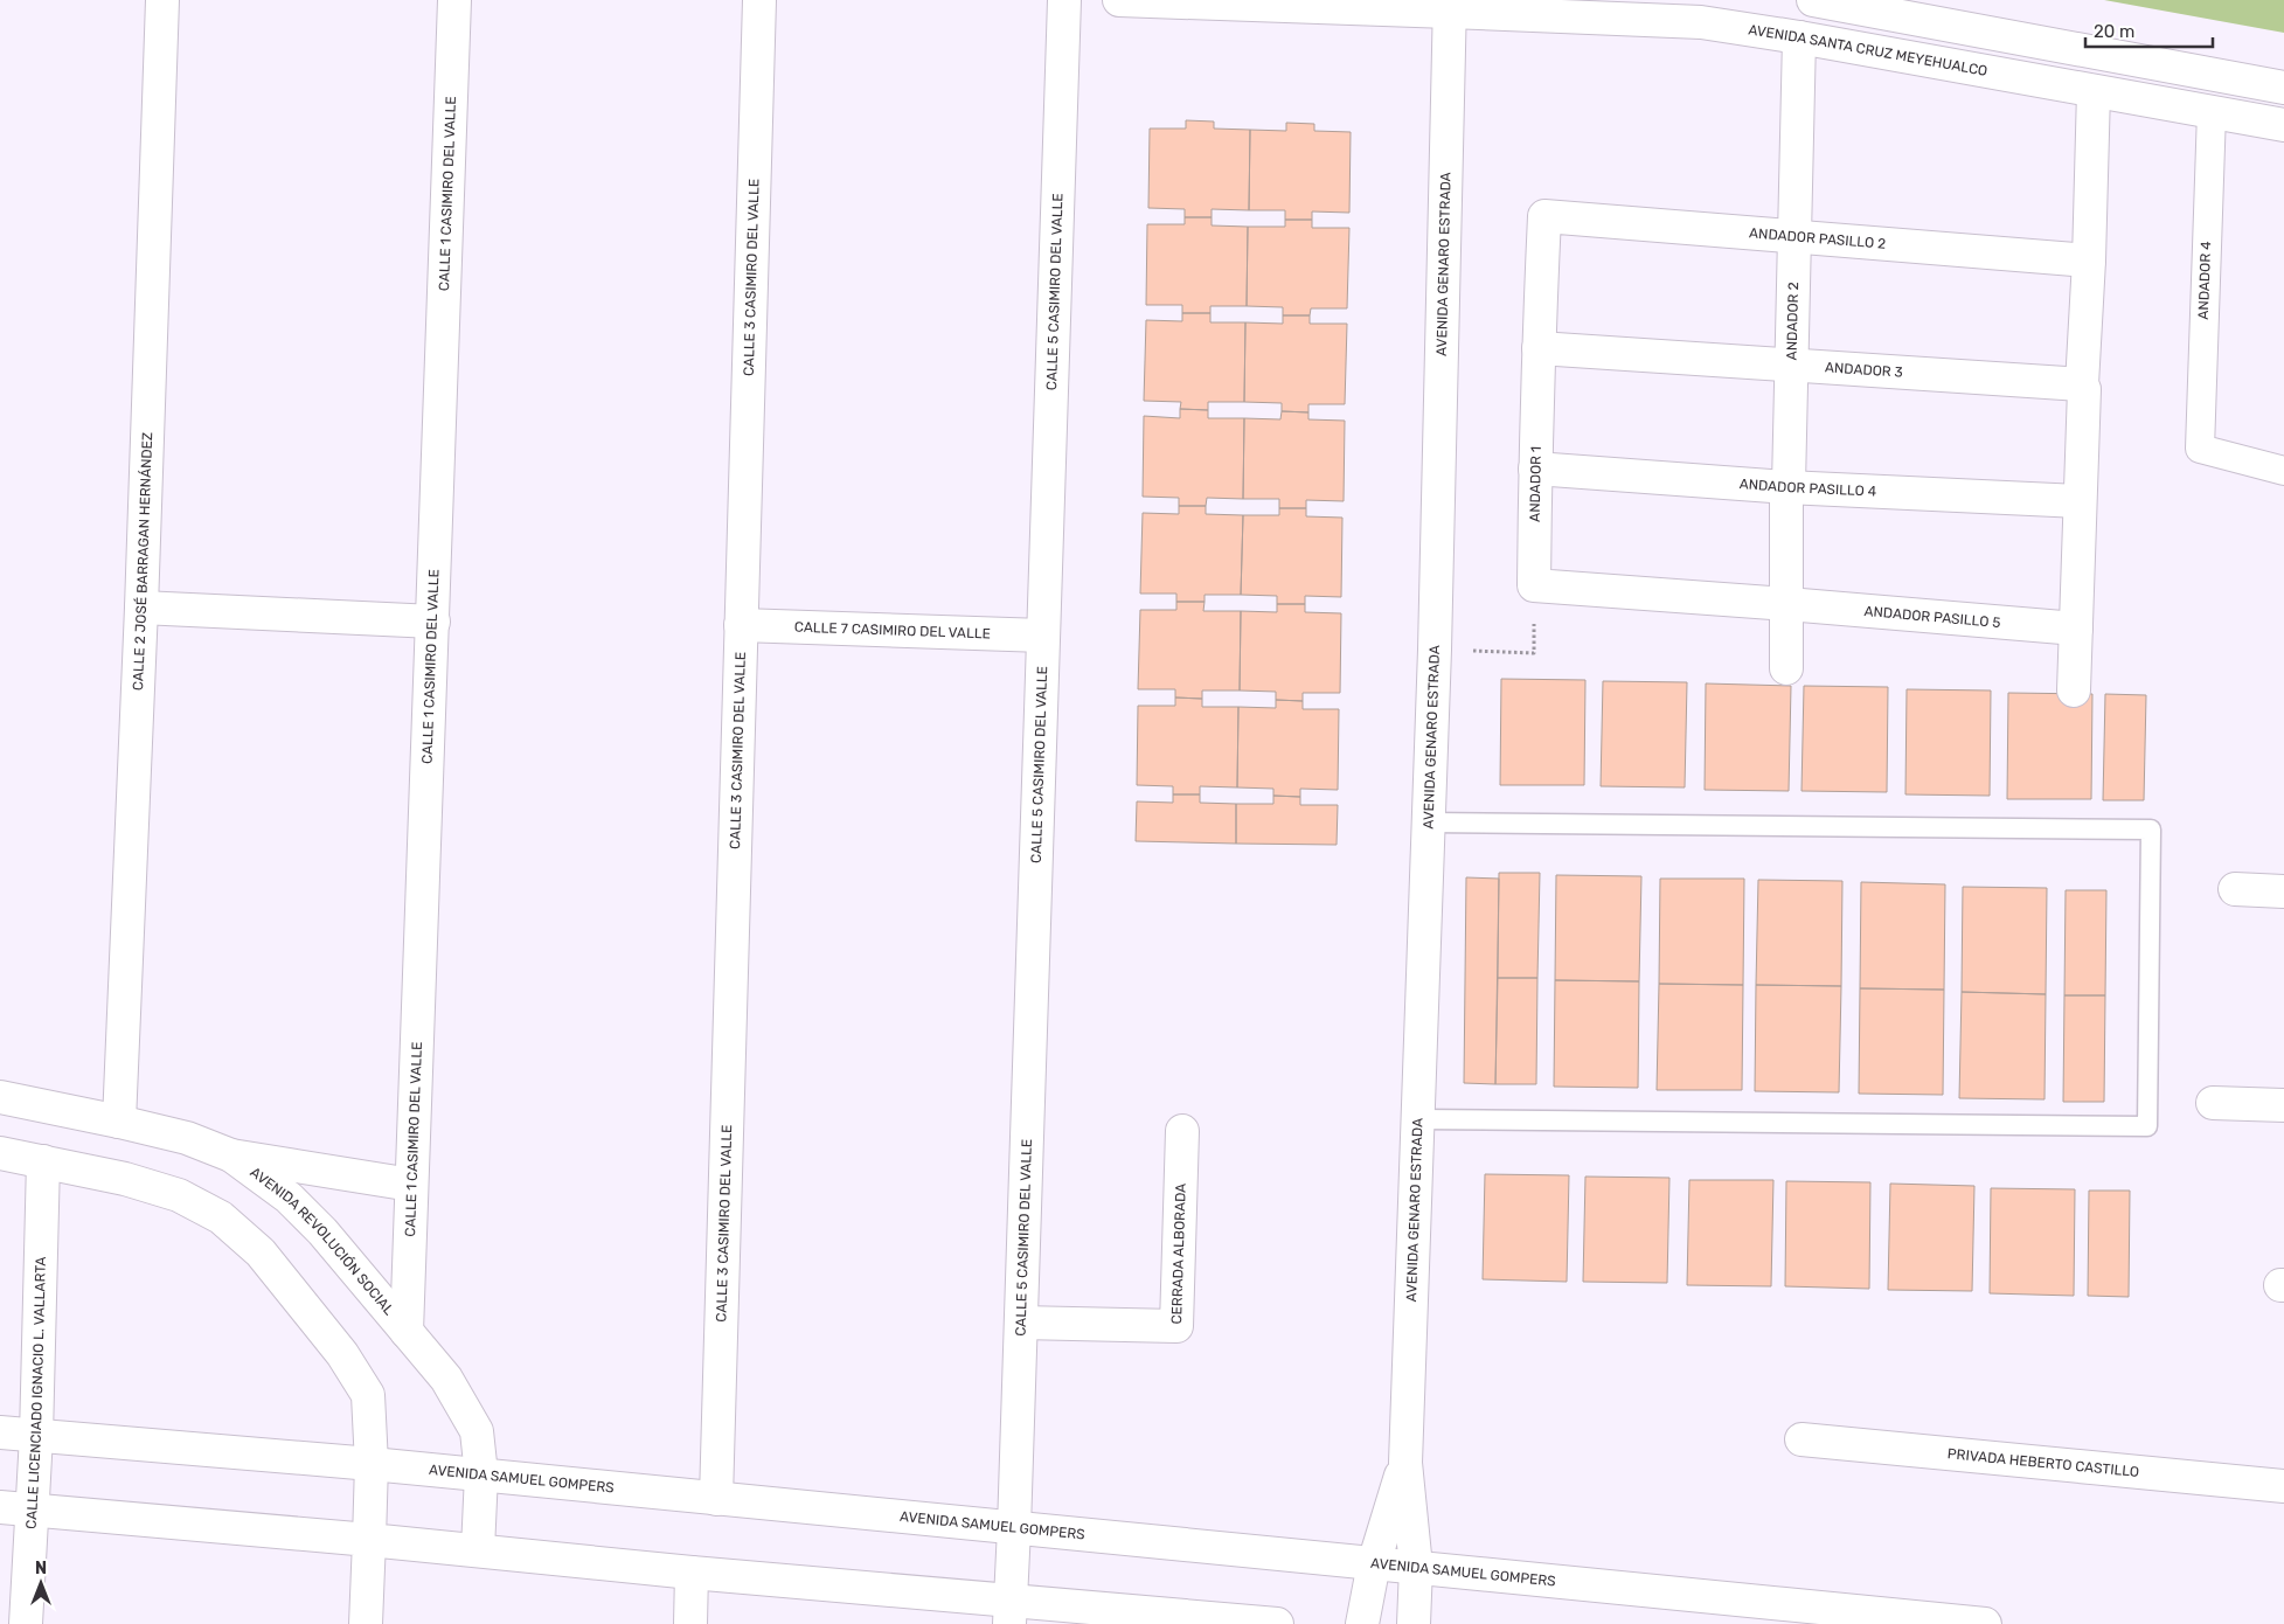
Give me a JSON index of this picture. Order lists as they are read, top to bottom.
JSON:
{
  "streets": {
    "street": [
      "AVENIDA SANTA CRUZ MEYEHUALCO",
      "CALLE 1 CASIMIRO DEL VALLE",
      "ANDADOR PASILLO 2",
      "AVENIDA GENARO ESTRADA",
      "CALLE 3 CASIMIRO DEL VALLE",
      "ANDADOR 4",
      "CALLE 5 CASIMIRO DEL VALLE",
      "ANDADOR 2",
      "ANDADOR 3",
      "ANDADOR 1",
      "ANDADOR PASILLO 4",
      "CALLE 2 JOSÉ BARRAGAN HERNÁNDEZ",
      "ANDADOR PASILLO 5",
      "CALLE 7 CASIMIRO DEL VALLE",
      "AVENIDA REVOLUCIÓN SOCIAL",
      "CERRADA ALBORADA",
      "CALLE LICENCIADO IGNACIO L. VALLARTA",
      "PRIVADA HEBERTO CASTILLO",
      "AVENIDA SAMUEL GOMPERS"
    ]
  },
  "crossings": [
    ["AVENIDA SANTA CRUZ MEYEHUALCO", "AVENIDA GENARO ESTRADA"],
    ["AVENIDA SANTA CRUZ MEYEHUALCO", "ANDADOR 4"],
    ["AVENIDA SANTA CRUZ MEYEHUALCO", "ANDADOR 2"],
    ["CALLE 1 CASIMIRO DEL VALLE", "AVENIDA REVOLUCIÓN SOCIAL"],
    ["ANDADOR PASILLO 2", "ANDADOR 2"],
    ["ANDADOR PASILLO 2", "ANDADOR 1"],
    ["AVENIDA GENARO ESTRADA", "AVENIDA SAMUEL GOMPERS"],
    ["CALLE 3 CASIMIRO DEL VALLE", "CALLE 7 CASIMIRO DEL VALLE"],
    ["CALLE 3 CASIMIRO DEL VALLE", "AVENIDA SAMUEL GOMPERS"],
    ["CALLE 5 CASIMIRO DEL VALLE", "CALLE 7 CASIMIRO DEL VALLE"],
    ["CALLE 5 CASIMIRO DEL VALLE", "CERRADA ALBORADA"],
    ["CALLE 5 CASIMIRO DEL VALLE", "AVENIDA SAMUEL GOMPERS"],
    ["ANDADOR 2", "ANDADOR 3"],
    ["ANDADOR 2", "ANDADOR PASILLO 4"],
    ["ANDADOR 2", "ANDADOR PASILLO 5"],
    ["ANDADOR 3", "ANDADOR 1"],
    ["ANDADOR 1", "ANDADOR PASILLO 4"],
    ["ANDADOR 1", "ANDADOR PASILLO 5"],
    ["CALLE 2 JOSÉ BARRAGAN HERNÁNDEZ", "AVENIDA REVOLUCIÓN SOCIAL"],
    ["AVENIDA REVOLUCIÓN SOCIAL", "AVENIDA SAMUEL GOMPERS"],
    ["CALLE LICENCIADO IGNACIO L. VALLARTA", "AVENIDA SAMUEL GOMPERS"]
  ],
  "scale_bar": "20 m",
  "north": "top"
}
